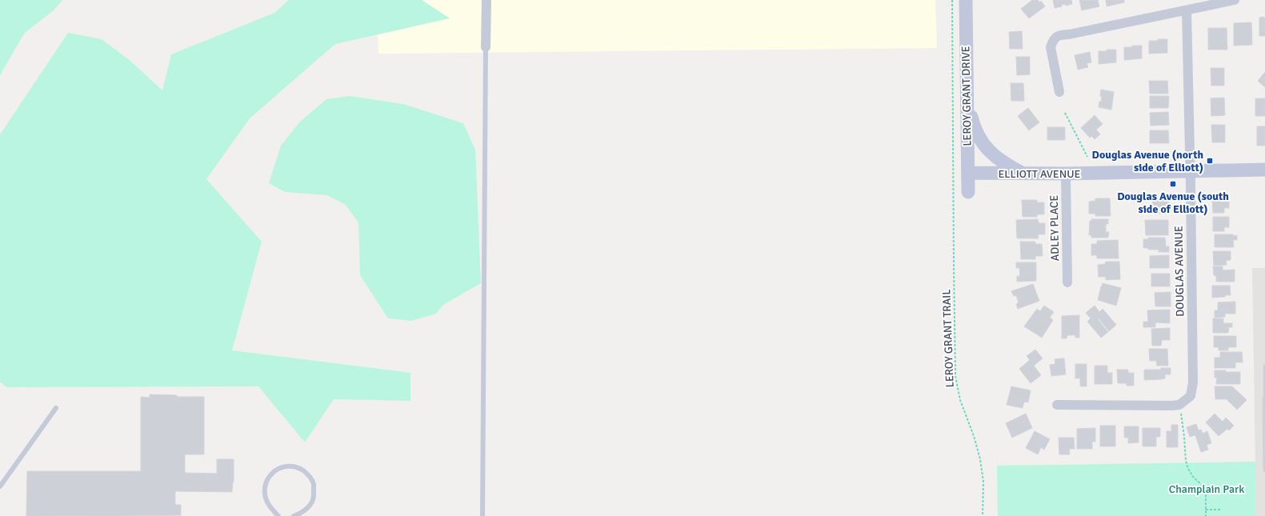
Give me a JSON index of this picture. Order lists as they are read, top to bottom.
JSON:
{
  "streets": {
    "street": [
      "LEROY GRANT DRIVE",
      "ELLIOTT AVENUE",
      "ADLEY PLACE",
      "DOUGLAS AVENUE"
    ],
    "path": ["LEROY GRANT TRAIL"]
  },
  "crossings": [
    ["LEROY GRANT DRIVE", "ELLIOTT AVENUE"],
    ["ELLIOTT AVENUE", "ADLEY PLACE"],
    ["ELLIOTT AVENUE", "DOUGLAS AVENUE"]
  ],
  "parks": ["Champlain Park"],
  "places": {
    "transit": ["Douglas Avenue (north side of Elliott)", "Douglas Avenue (south side of Elliott)"]
  }
}
